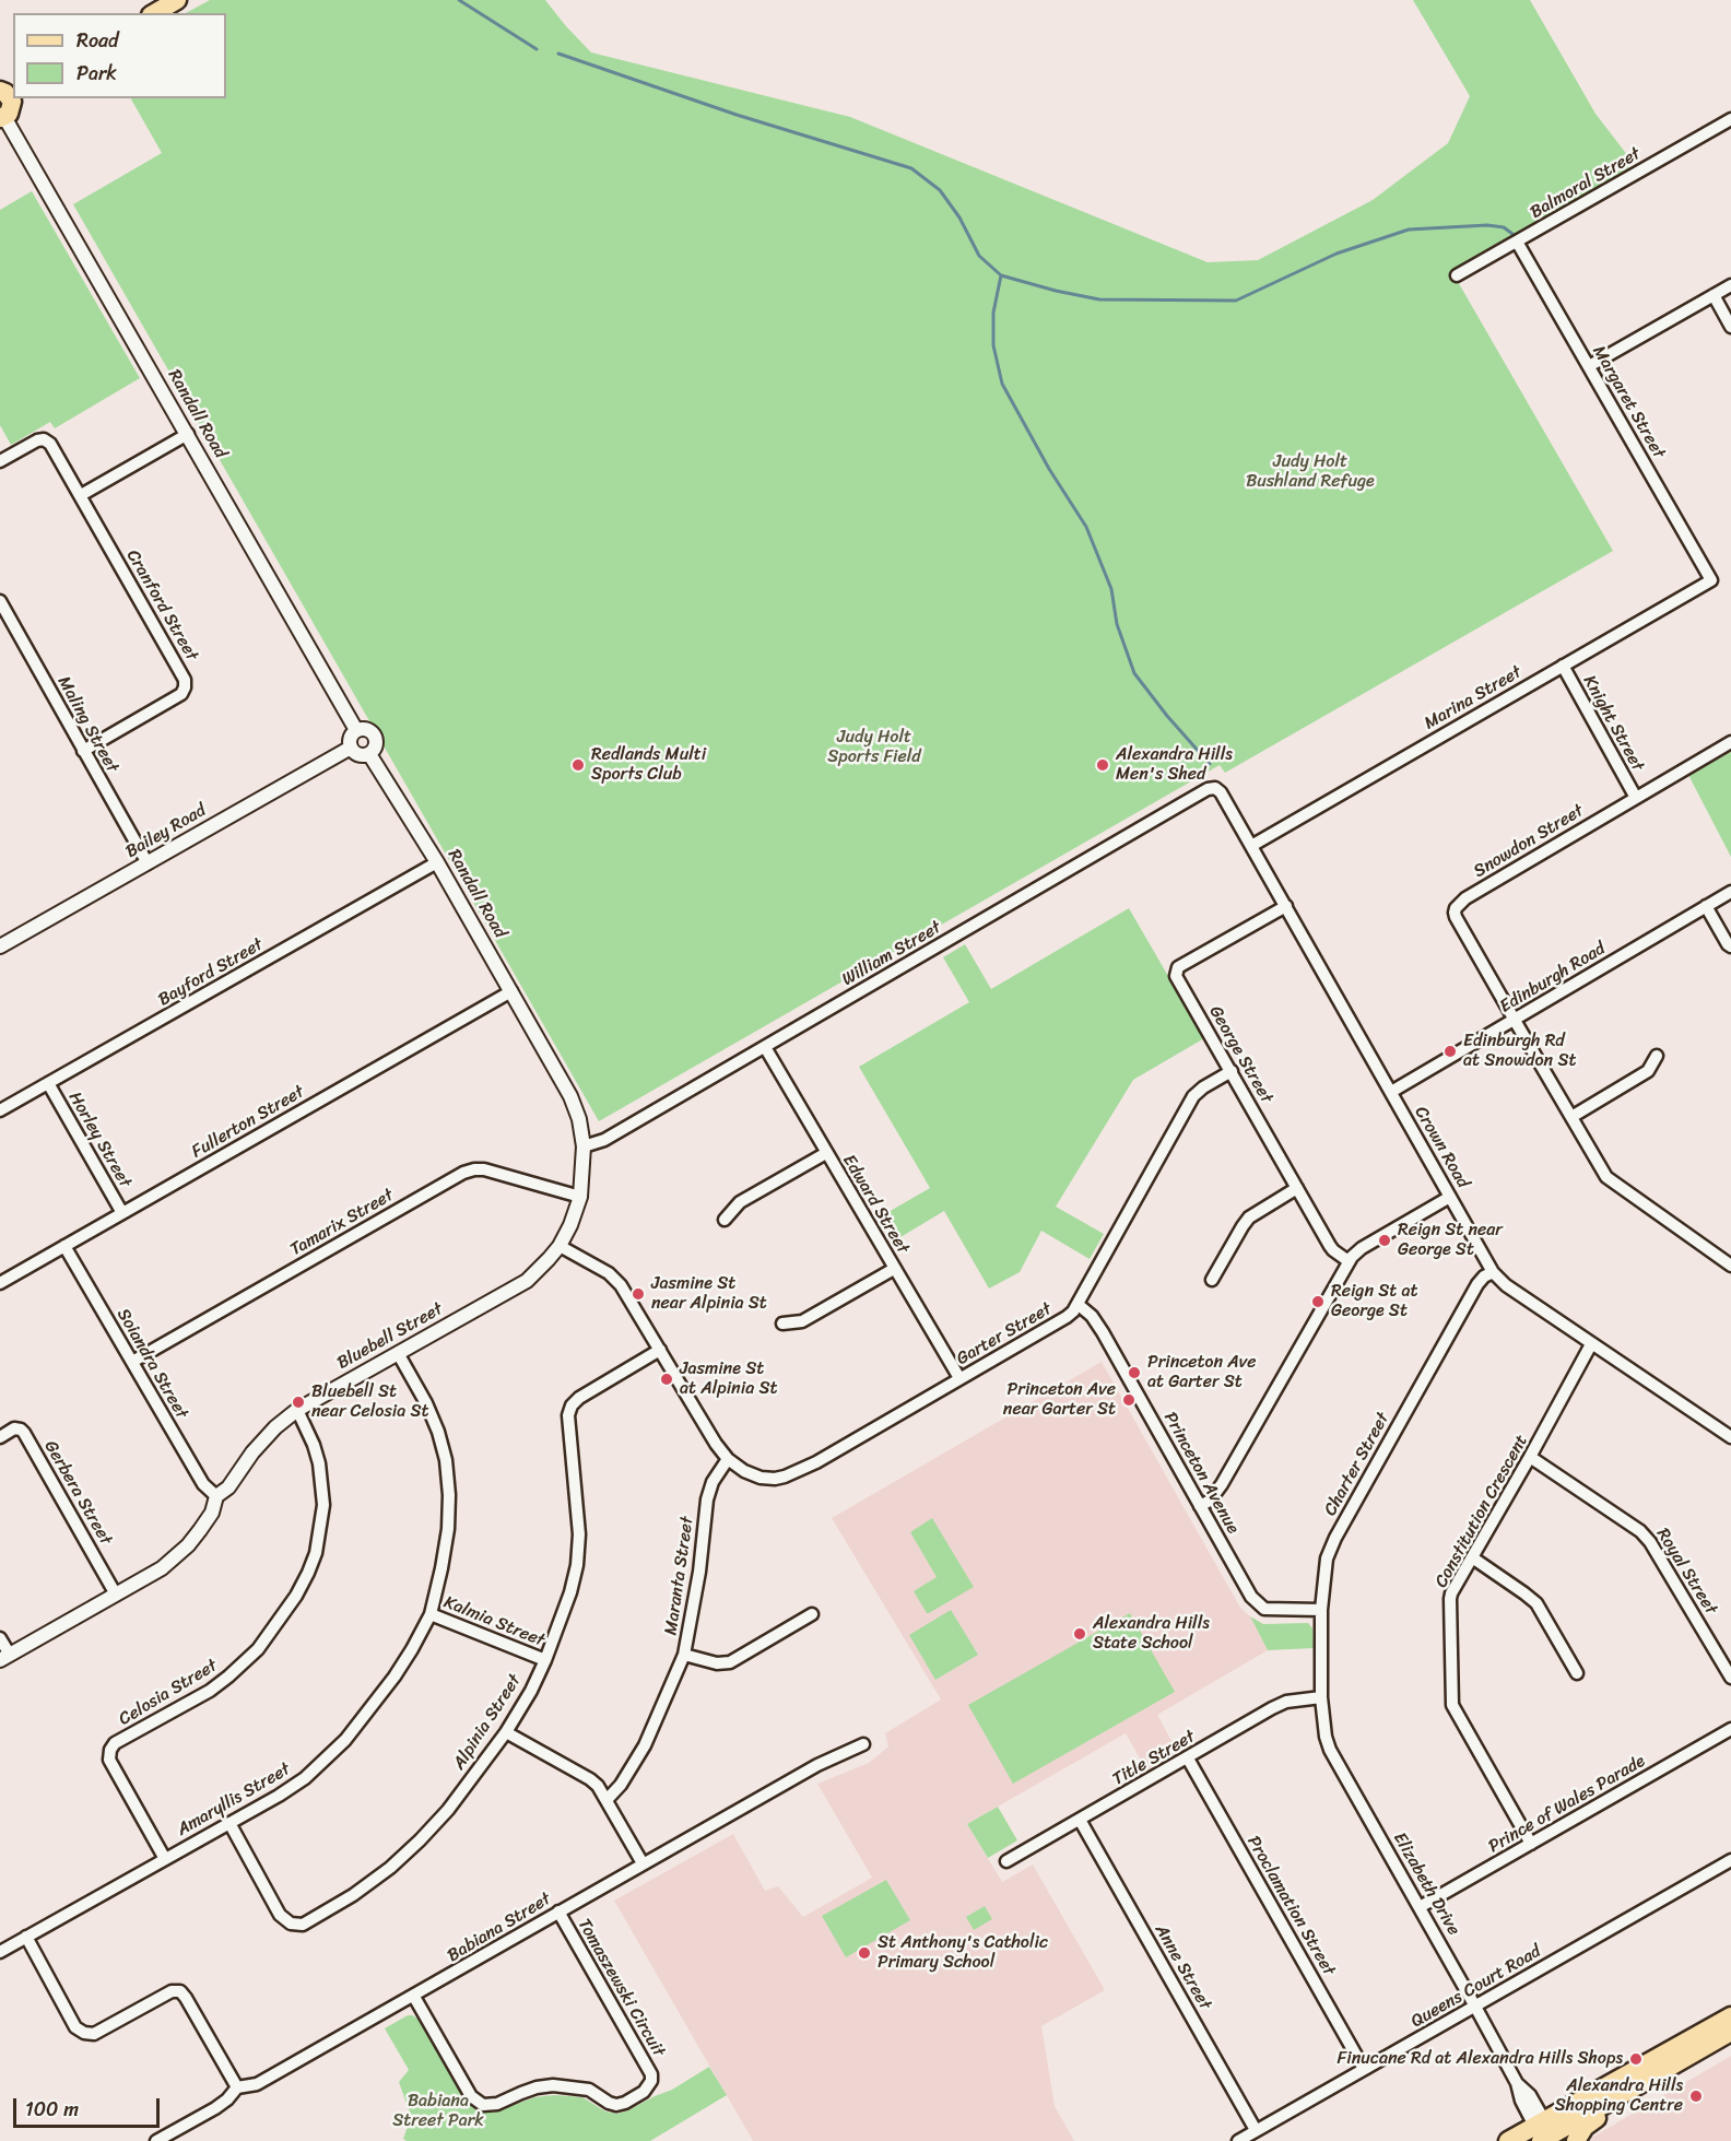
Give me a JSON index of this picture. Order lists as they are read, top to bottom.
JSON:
{
  "streets": {
    "street": [
      "Balmoral Street",
      "Margaret Street",
      "Randall Road",
      "Cranford Street",
      "Marina Street",
      "Knight Street",
      "Maling Street",
      "Bailey Road",
      "Snowdon Street",
      "William Street",
      "Bayford Street",
      "Edinburgh Road",
      "George Street",
      "Fullerton Street",
      "Horley Street",
      "Crown Road",
      "Edward Street",
      "Tamarix Street",
      "Garter Street",
      "Bluebell Street",
      "Soiandra Street",
      "Charter Street",
      "Princeton Avenue",
      "Gerbera Street",
      "Constitution Crescent",
      "Royal Street",
      "Maranta Street",
      "Kalmia Street",
      "Celosia Street",
      "Alpinia Street",
      "Title Street",
      "Amaryllis Street",
      "Prince of Wales Parade",
      "Elizabeth Drive",
      "Proclamation Street",
      "Babiana Street",
      "Anne Street",
      "Queens Court Road",
      "Tomaszewski Circuit"
    ]
  },
  "crossings": [
    ["Balmoral Street", "Margaret Street"],
    ["Margaret Street", "Marina Street"],
    ["Randall Road", "Bailey Road"],
    ["Randall Road", "Bayford Street"],
    ["Randall Road", "Fullerton Street"],
    ["Randall Road", "Bluebell Street"],
    ["Cranford Street", "Maling Street"],
    ["Marina Street", "Knight Street"],
    ["Marina Street", "Crown Road"],
    ["Knight Street", "Snowdon Street"],
    ["Maling Street", "Bailey Road"],
    ["Snowdon Street", "Edinburgh Road"],
    ["William Street", "Crown Road"],
    ["William Street", "Edward Street"],
    ["William Street", "Bluebell Street"],
    ["Bayford Street", "Horley Street"],
    ["Edinburgh Road", "Crown Road"],
    ["George Street", "Crown Road"],
    ["George Street", "Garter Street"],
    ["Fullerton Street", "Horley Street"],
    ["Fullerton Street", "Soiandra Street"],
    ["Crown Road", "Charter Street"],
    ["Crown Road", "Constitution Crescent"],
    ["Edward Street", "Garter Street"],
    ["Tamarix Street", "Bluebell Street"],
    ["Tamarix Street", "Soiandra Street"],
    ["Garter Street", "Princeton Avenue"],
    ["Garter Street", "Maranta Street"],
    ["Bluebell Street", "Soiandra Street"],
    ["Bluebell Street", "Gerbera Street"],
    ["Bluebell Street", "Celosia Street"],
    ["Bluebell Street", "Amaryllis Street"],
    ["Charter Street", "Princeton Avenue"],
    ["Charter Street", "Title Street"],
    ["Charter Street", "Elizabeth Drive"],
    ["Constitution Crescent", "Royal Street"],
    ["Constitution Crescent", "Prince of Wales Parade"],
    ["Kalmia Street", "Alpinia Street"],
    ["Kalmia Street", "Amaryllis Street"],
    ["Celosia Street", "Amaryllis Street"],
    ["Alpinia Street", "Amaryllis Street"],
    ["Title Street", "Elizabeth Drive"],
    ["Title Street", "Proclamation Street"],
    ["Title Street", "Anne Street"],
    ["Prince of Wales Parade", "Elizabeth Drive"],
    ["Elizabeth Drive", "Queens Court Road"],
    ["Proclamation Street", "Queens Court Road"],
    ["Babiana Street", "Tomaszewski Circuit"],
    ["Anne Street", "Queens Court Road"]
  ],
  "parks": ["Judy Holt Bushland Refuge", "Judy Holt Sports Field", "Babiana Street Park"],
  "places": [
    "Redlands Multi Sports Club",
    "Alexandra Hills Men's Shed",
    "Edinburgh Rd at Snowdon St",
    "Reign St near George St",
    "Jasmine St near Alpinia St",
    "Reign St at George St",
    "Princeton Ave at Garter St",
    "Jasmine St at Alpinia St",
    "Princeton Ave near Garter St",
    "Bluebell St near Celosia St",
    "Alexandra Hills State School",
    "St Anthony's Catholic Primary School",
    "Finucane Rd at Alexandra Hills Shops",
    "Alexandra Hills Shopping Centre"
  ],
  "legend": ["Road", "Park"],
  "scale_bar": "100 m"
}
